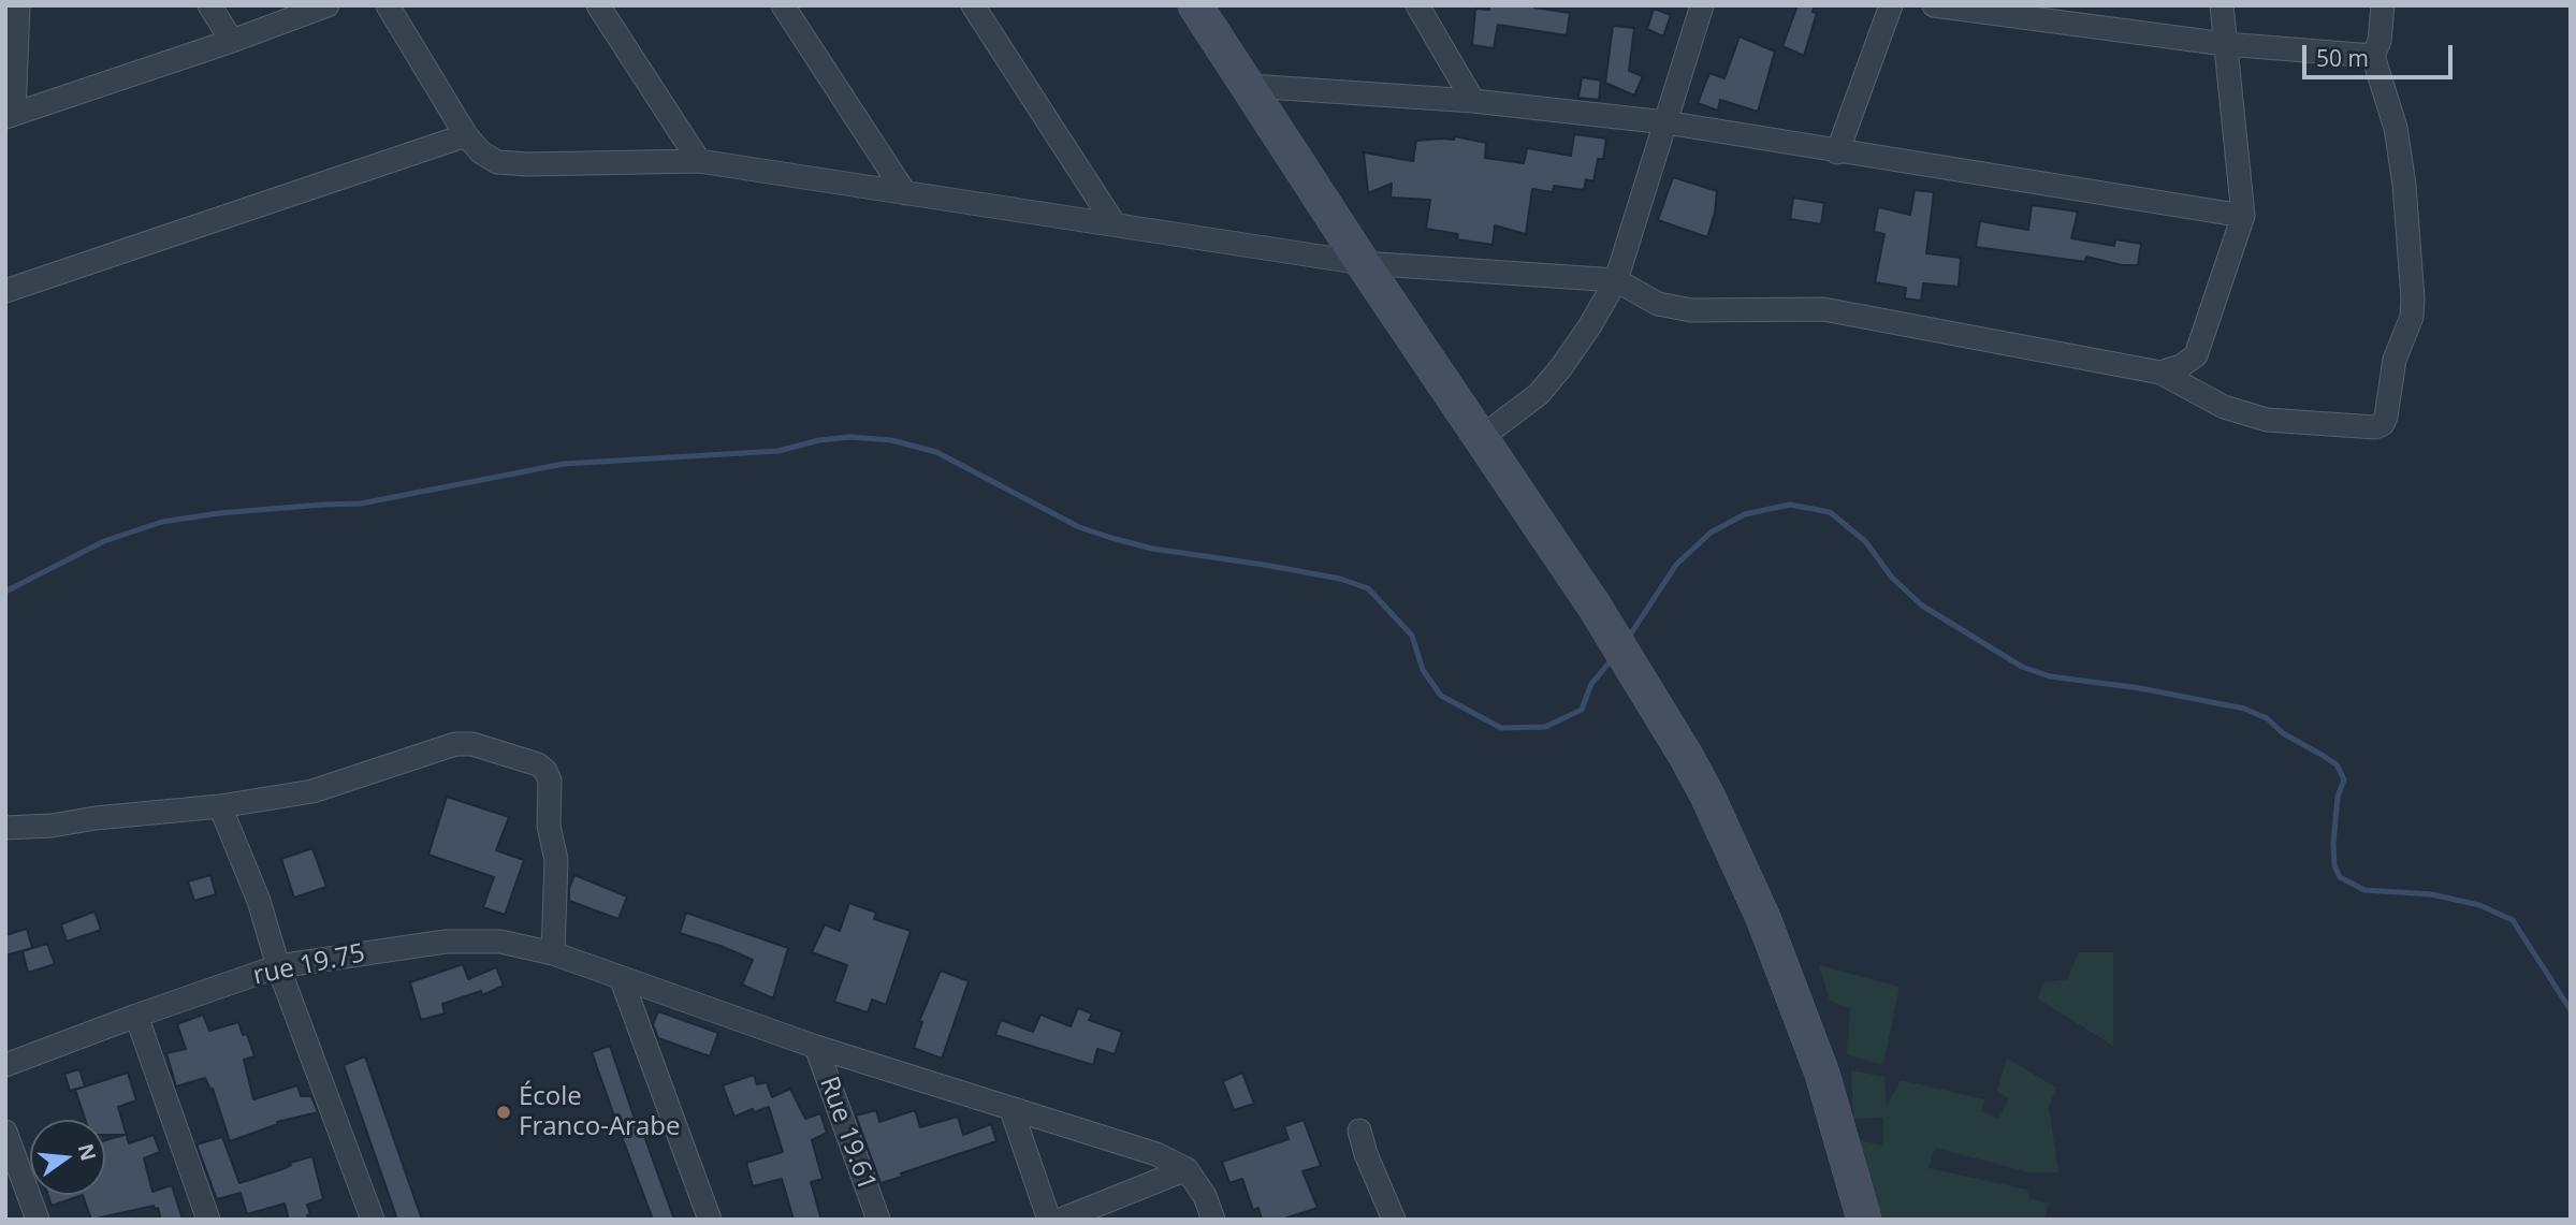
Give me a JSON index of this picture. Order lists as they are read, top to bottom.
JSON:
{
  "streets": {
    "street": ["rue 19.75", "Rue 19.61"]
  },
  "crossings": [
    ["rue 19.75", "Rue 19.61"]
  ],
  "places": ["École Franco-Arabe"],
  "scale_bar": "50 m",
  "north": "right"
}
